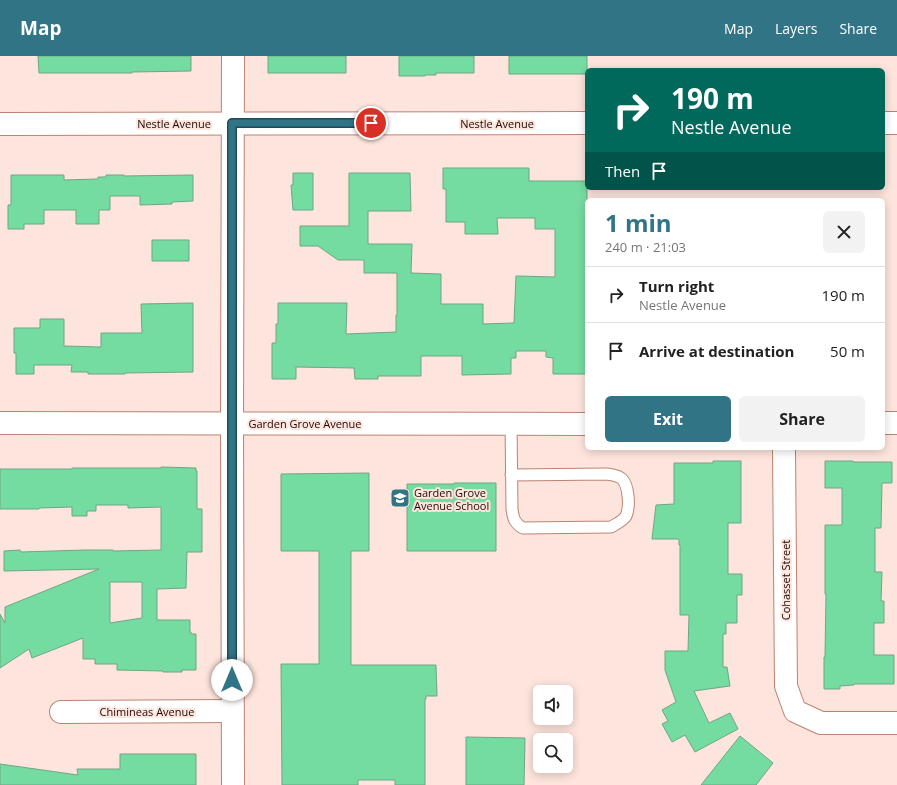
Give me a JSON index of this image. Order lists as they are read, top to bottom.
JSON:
{
  "streets": {
    "street": [
      "Nestle Avenue",
      "Garden Grove Avenue",
      "Cohasset Street",
      "Chimineas Avenue"
    ]
  },
  "places": {
    "school or university": ["Garden Grove Avenue School"]
  },
  "page": {
    "header": "Map",
    "nav": ["Map", "Layers", "Share"],
    "turn": ["190 m", "Nestle Avenue"],
    "then": "Then",
    "heading": ["1 min", "240 m · 21:03"],
    "list": [
      {
        "name": "Turn right",
        "note": "Nestle Avenue",
        "value": "190 m"
      },
      {
        "name": "Arrive at destination",
        "value": "50 m"
      }
    ],
    "buttons": ["Exit", "Share"]
  }
}
